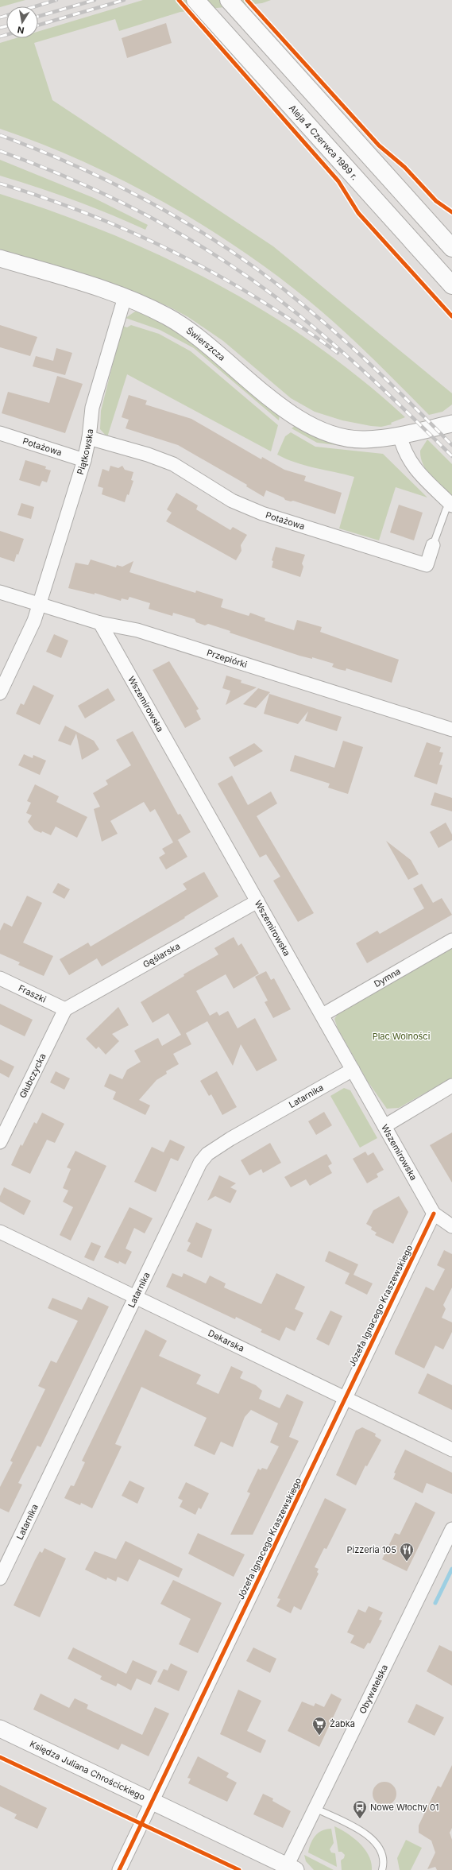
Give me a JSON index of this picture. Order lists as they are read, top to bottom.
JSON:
{
  "streets": {
    "main road": ["Aleja 4 Czerwca 1989 r."],
    "street": [
      "Świerszcza",
      "Potażowa",
      "Piątkowska",
      "Przepiórki",
      "Wszemirowska",
      "Gęślarska",
      "Dymna",
      "Fraszki",
      "Głubczycka",
      "Latarnika",
      "Józefa Ignacego Kraszewskiego",
      "Dekarska",
      "Obywatelska",
      "Księdza Juliana Chrościckiego"
    ]
  },
  "crossings": [
    ["Świerszcza", "Piątkowska"],
    ["Potażowa", "Piątkowska"],
    ["Piątkowska", "Przepiórki"],
    ["Przepiórki", "Wszemirowska"],
    ["Wszemirowska", "Gęślarska"],
    ["Wszemirowska", "Dymna"],
    ["Wszemirowska", "Latarnika"],
    ["Wszemirowska", "Józefa Ignacego Kraszewskiego"],
    ["Gęślarska", "Fraszki"],
    ["Gęślarska", "Głubczycka"],
    ["Fraszki", "Głubczycka"],
    ["Latarnika", "Dekarska"],
    ["Józefa Ignacego Kraszewskiego", "Dekarska"],
    ["Józefa Ignacego Kraszewskiego", "Księdza Juliana Chrościckiego"],
    ["Obywatelska", "Księdza Juliana Chrościckiego"]
  ],
  "parks": ["Plac Wolności"],
  "places": {
    "restaurant": ["Pizzeria 105"],
    "supermarket": ["Żabka"],
    "bus stop": ["Nowe Włochy 01"]
  },
  "north": "bottom"
}
